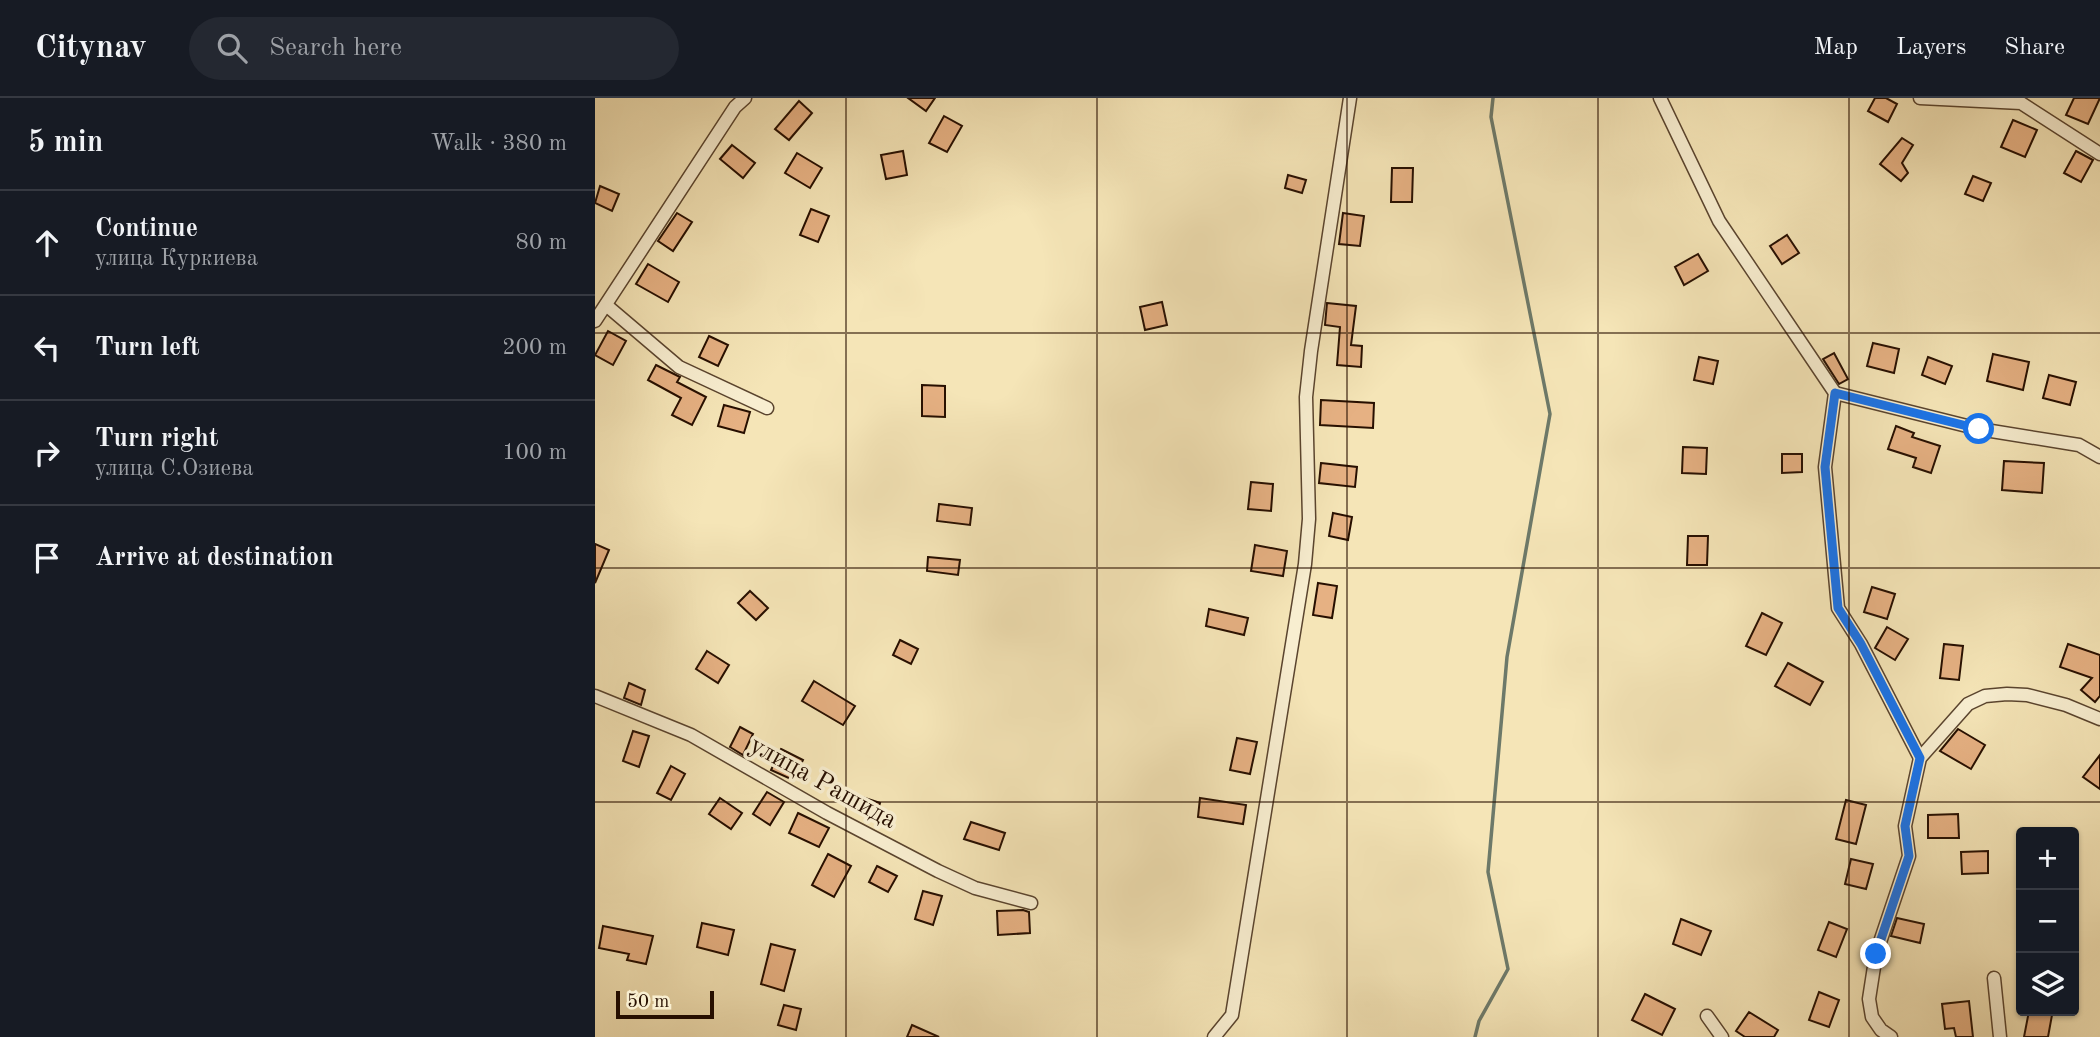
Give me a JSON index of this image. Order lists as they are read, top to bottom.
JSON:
{
  "streets": {
    "street": ["улица Рашида"]
  },
  "scale_bar": "50 m",
  "page": {
    "header": "Citynav",
    "search": "Search here",
    "nav": ["Map", "Layers", "Share"],
    "heading": ["5 min", "Walk · 380 m"],
    "list": [
      ["Continue", "улица Куркиева", "80 m"],
      ["Turn left", "200 m"],
      ["Turn right", "улица С.Озиева", "100 m"],
      "Arrive at destination"
    ],
    "map_buttons": ["+", "−"],
    "scale": "50 m"
  }
}
